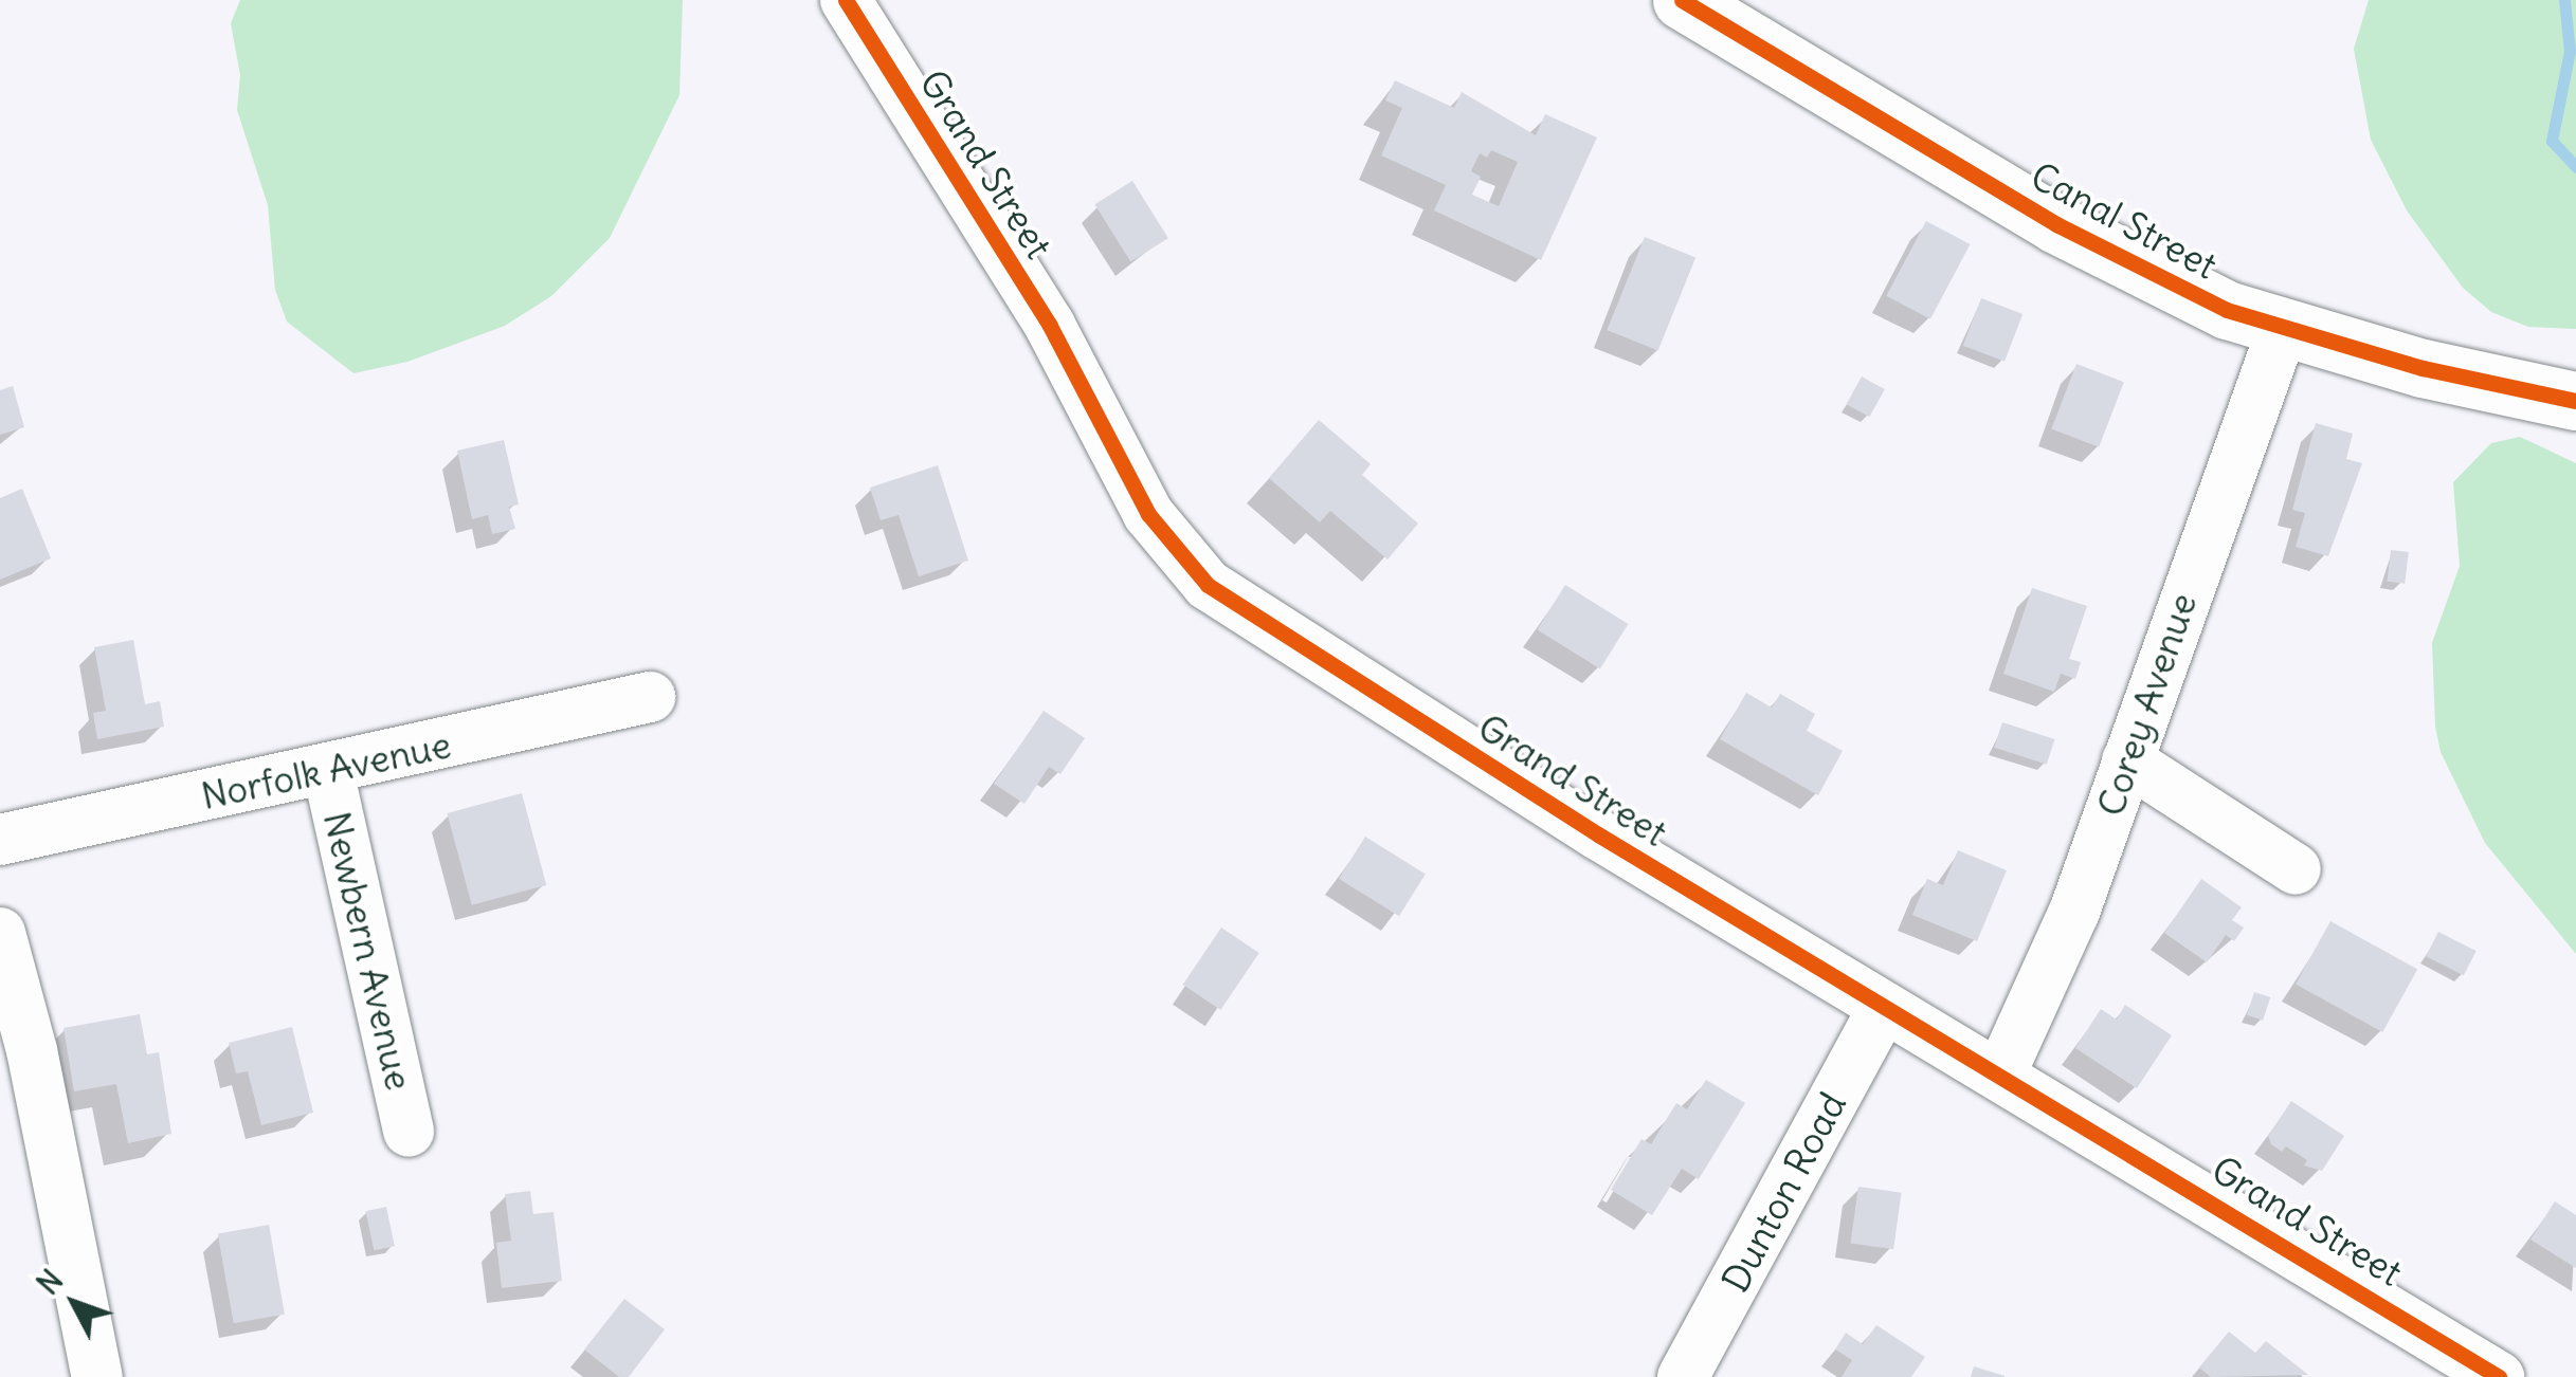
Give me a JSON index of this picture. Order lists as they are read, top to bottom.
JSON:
{
  "streets": {
    "street": [
      "Grand Street",
      "Canal Street",
      "Corey Avenue",
      "Norfolk Avenue",
      "Newbern Avenue",
      "Dunton Road"
    ]
  },
  "crossings": [
    ["Grand Street", "Corey Avenue"],
    ["Grand Street", "Dunton Road"],
    ["Canal Street", "Corey Avenue"],
    ["Norfolk Avenue", "Newbern Avenue"]
  ],
  "north": "top left"
}
